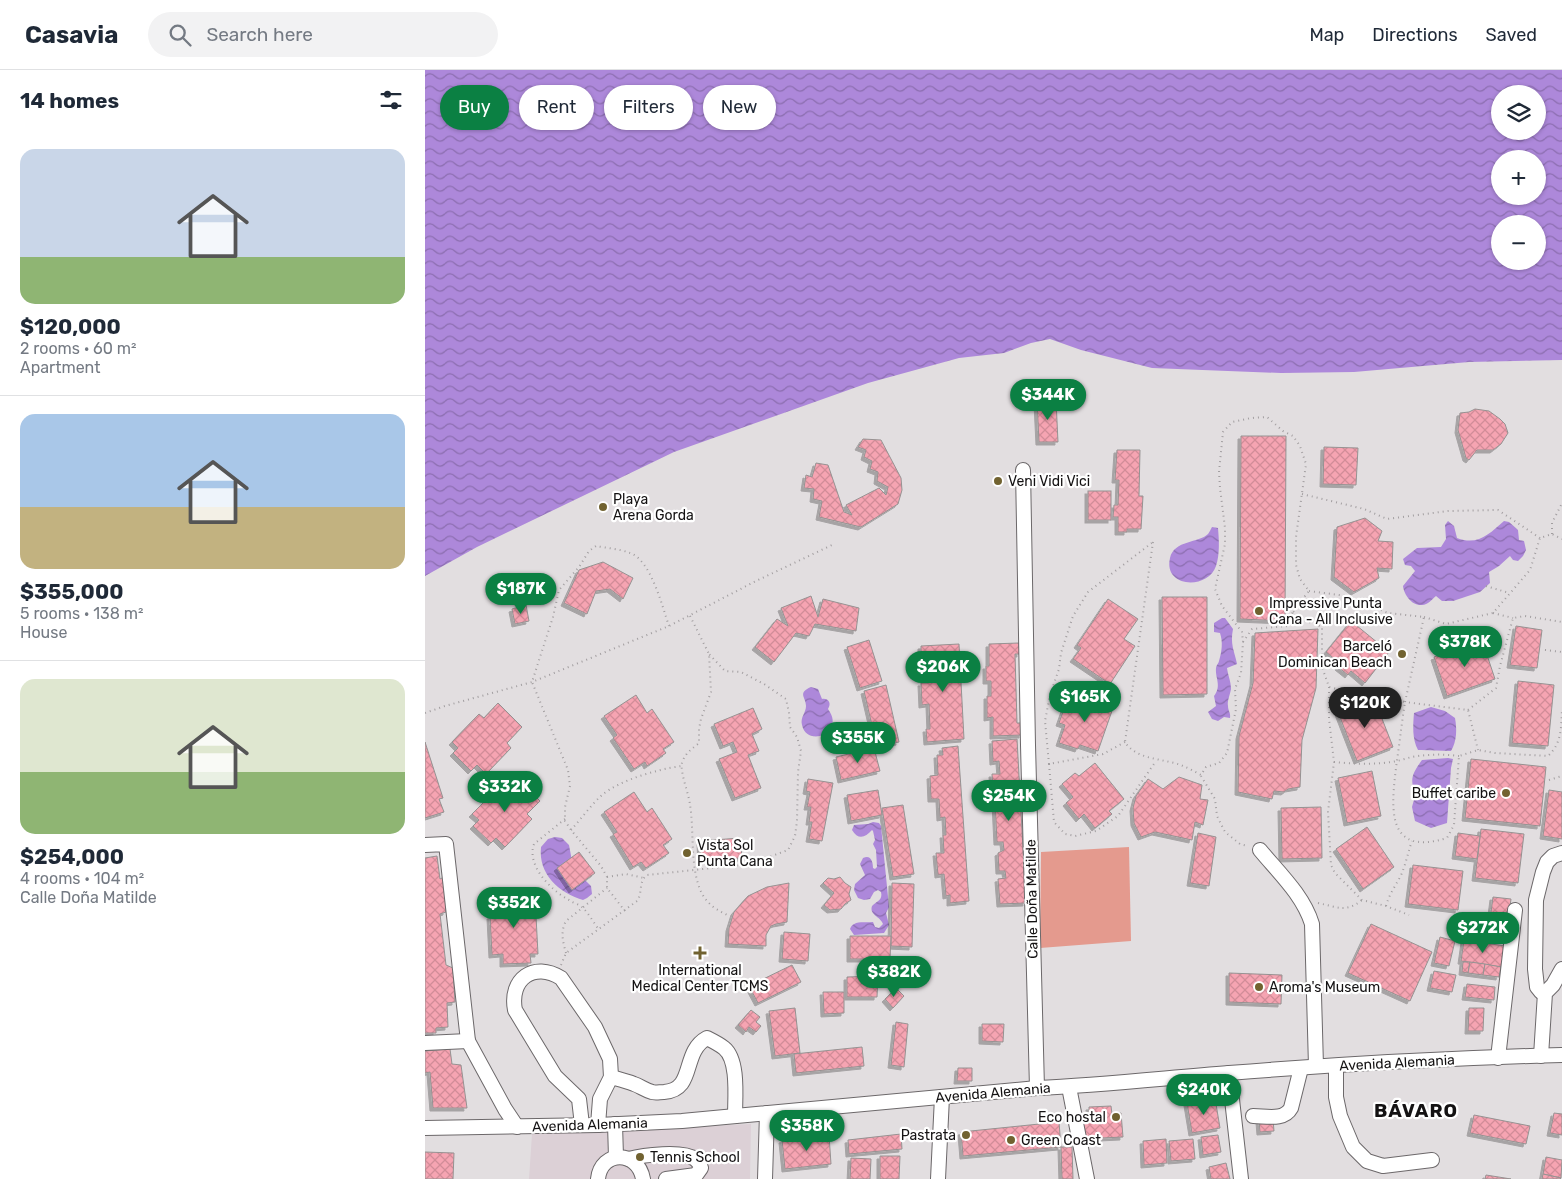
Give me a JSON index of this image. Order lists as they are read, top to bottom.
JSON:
{
  "streets": {
    "street": ["Calle Doña Matilde", "Avenida Alemania"]
  },
  "crossings": [
    ["Calle Doña Matilde", "Avenida Alemania"]
  ],
  "districts": ["BÁVARO"],
  "places": {
    "other": [
      "Veni Vidi Vici",
      "Playa Arena Gorda",
      "Impressive Punta Cana - All Inclusive",
      "Barceló Dominican Beach",
      "Buffet caribe",
      "Vista Sol Punta Cana",
      "Aroma's Museum",
      "Eco hostal",
      "Pastrata",
      "Green Coast",
      "Tennis School"
    ],
    "health": ["International Medical Center TCMS"]
  },
  "page": {
    "header": "Casavia",
    "search": "Search here",
    "nav": ["Map", "Directions", "Saved"],
    "heading": "14 homes",
    "map_buttons": ["+", "−"],
    "chip": [
      "Buy",
      "Rent",
      "Filters",
      "New"
    ],
    "list": [
      {
        "name": "$120,000",
        "note": "2 rooms · 60 m² · Apartment"
      },
      {
        "name": "$355,000",
        "note": "5 rooms · 138 m² · House"
      },
      {
        "name": "$254,000",
        "note": "4 rooms · 104 m² · Calle Doña Matilde"
      }
    ],
    "price": [
      "$344K",
      "$187K",
      "$378K",
      "$206K",
      "$165K",
      "$120K",
      "$355K",
      "$332K",
      "$254K",
      "$352K",
      "$272K",
      "$382K",
      "$240K",
      "$358K"
    ]
  }
}
